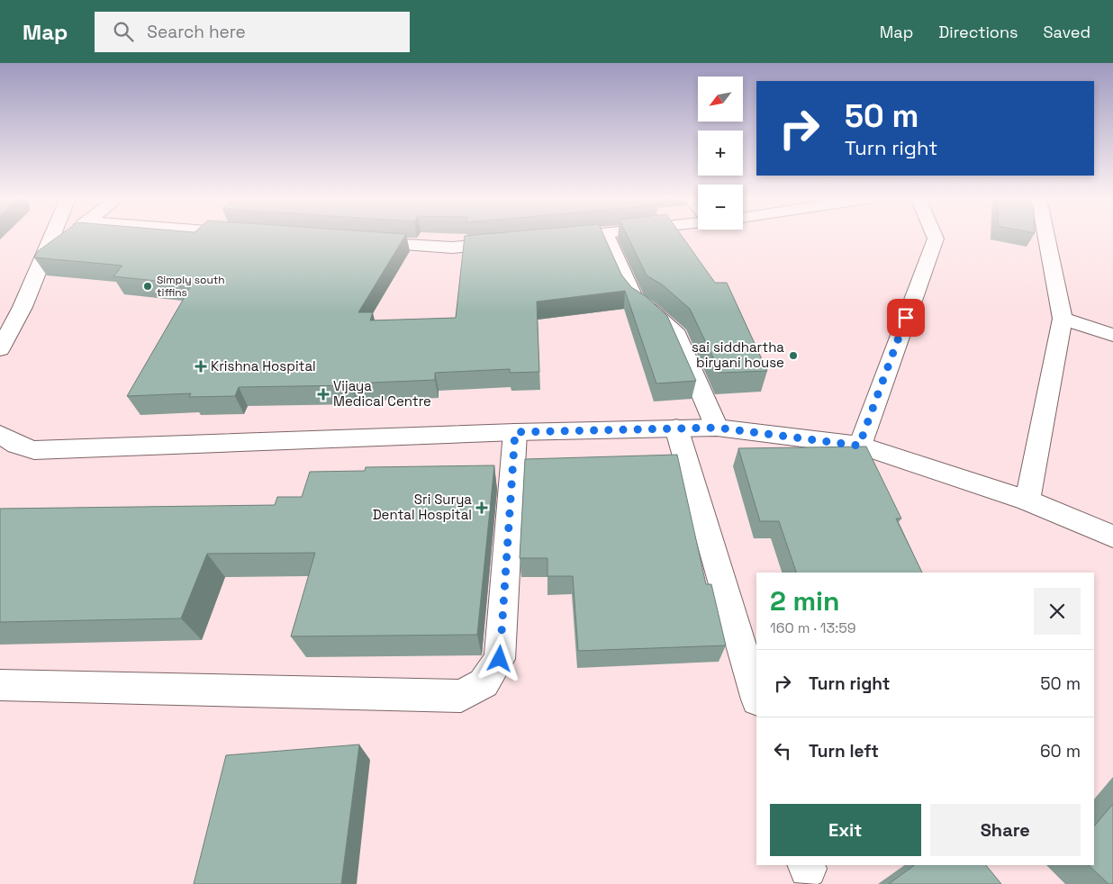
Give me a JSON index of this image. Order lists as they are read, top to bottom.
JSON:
{
  "places": {
    "other": ["Simply south tiffins", "sai siddhartha biryani house"],
    "health": ["Krishna Hospital", "Vijaya Medical Centre", "Sri Surya Dental Hospital"]
  },
  "north": "bottom left",
  "page": {
    "header": "Map",
    "search": "Search here",
    "nav": ["Map", "Directions", "Saved"],
    "map_buttons": ["+", "−"],
    "turn": ["50 m", "Turn right"],
    "heading": ["2 min", "160 m · 13:59"],
    "list": [
      {
        "name": "Turn right",
        "value": "50 m"
      },
      {
        "name": "Turn left",
        "value": "60 m"
      }
    ],
    "buttons": ["Exit", "Share"]
  }
}
